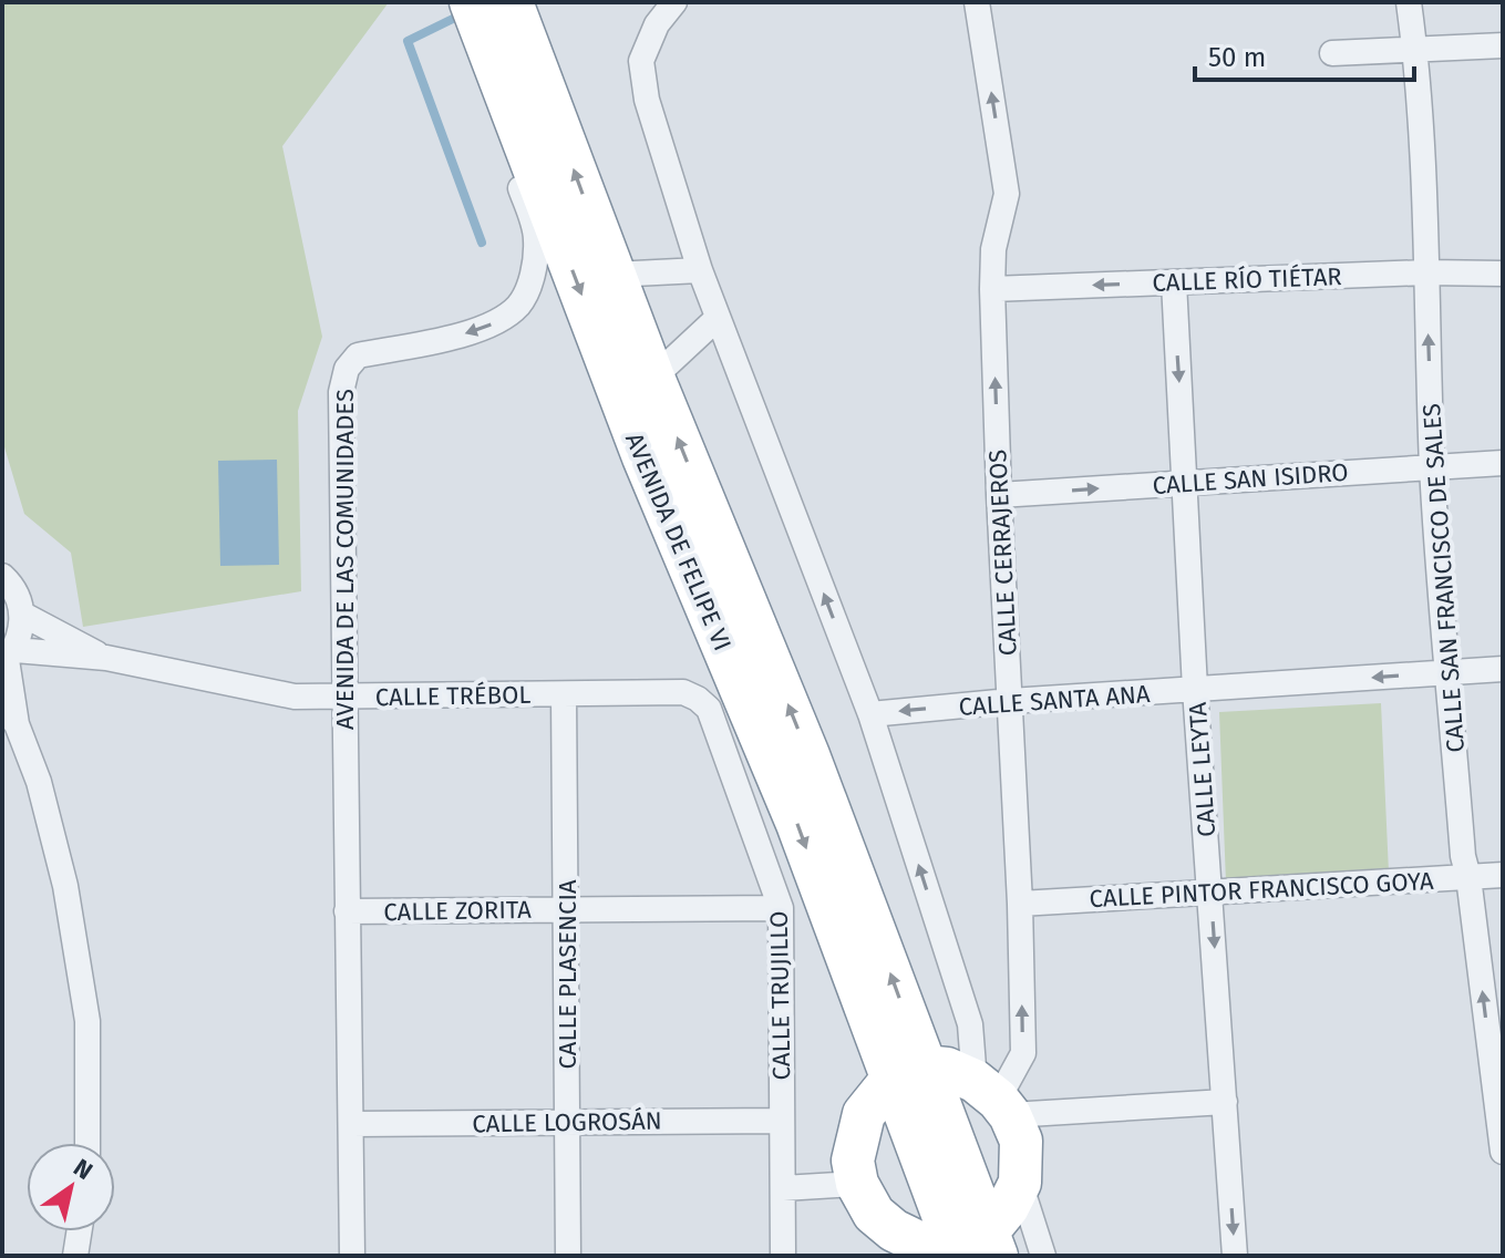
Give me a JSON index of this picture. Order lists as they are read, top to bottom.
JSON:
{
  "streets": {
    "highway": ["AVENIDA DE FELIPE VI"],
    "street": [
      "CALLE RÍO TIÉTAR",
      "CALLE SAN ISIDRO",
      "CALLE CERRAJEROS",
      "AVENIDA DE LAS COMUNIDADES",
      "CALLE SAN FRANCISCO DE SALES",
      "CALLE TRÉBOL",
      "CALLE SANTA ANA",
      "CALLE LEYTA",
      "CALLE PINTOR FRANCISCO GOYA",
      "CALLE ZORITA",
      "CALLE PLASENCIA",
      "CALLE TRUJILLO",
      "CALLE LOGROSÁN"
    ]
  },
  "crossings": [
    ["CALLE RÍO TIÉTAR", "CALLE CERRAJEROS"],
    ["CALLE RÍO TIÉTAR", "CALLE SAN FRANCISCO DE SALES"],
    ["CALLE RÍO TIÉTAR", "CALLE LEYTA"],
    ["CALLE SAN ISIDRO", "CALLE CERRAJEROS"],
    ["CALLE SAN ISIDRO", "CALLE SAN FRANCISCO DE SALES"],
    ["CALLE SAN ISIDRO", "CALLE LEYTA"],
    ["AVENIDA DE FELIPE VI", "AVENIDA DE LAS COMUNIDADES"],
    ["CALLE CERRAJEROS", "CALLE SANTA ANA"],
    ["CALLE CERRAJEROS", "CALLE PINTOR FRANCISCO GOYA"],
    ["AVENIDA DE LAS COMUNIDADES", "CALLE TRÉBOL"],
    ["AVENIDA DE LAS COMUNIDADES", "CALLE ZORITA"],
    ["AVENIDA DE LAS COMUNIDADES", "CALLE LOGROSÁN"],
    ["CALLE SAN FRANCISCO DE SALES", "CALLE SANTA ANA"],
    ["CALLE SAN FRANCISCO DE SALES", "CALLE PINTOR FRANCISCO GOYA"],
    ["CALLE TRÉBOL", "CALLE PLASENCIA"],
    ["CALLE TRÉBOL", "CALLE TRUJILLO"],
    ["CALLE SANTA ANA", "CALLE LEYTA"],
    ["CALLE LEYTA", "CALLE PINTOR FRANCISCO GOYA"],
    ["CALLE ZORITA", "CALLE PLASENCIA"],
    ["CALLE ZORITA", "CALLE TRUJILLO"],
    ["CALLE PLASENCIA", "CALLE LOGROSÁN"],
    ["CALLE TRUJILLO", "CALLE LOGROSÁN"]
  ],
  "one_way": [
    "CALLE RÍO TIÉTAR",
    "CALLE SAN ISIDRO",
    "AVENIDA DE LAS COMUNIDADES",
    "CALLE SAN FRANCISCO DE SALES",
    "CALLE SANTA ANA",
    "CALLE LEYTA"
  ],
  "scale_bar": "50 m",
  "north": "top right"
}
